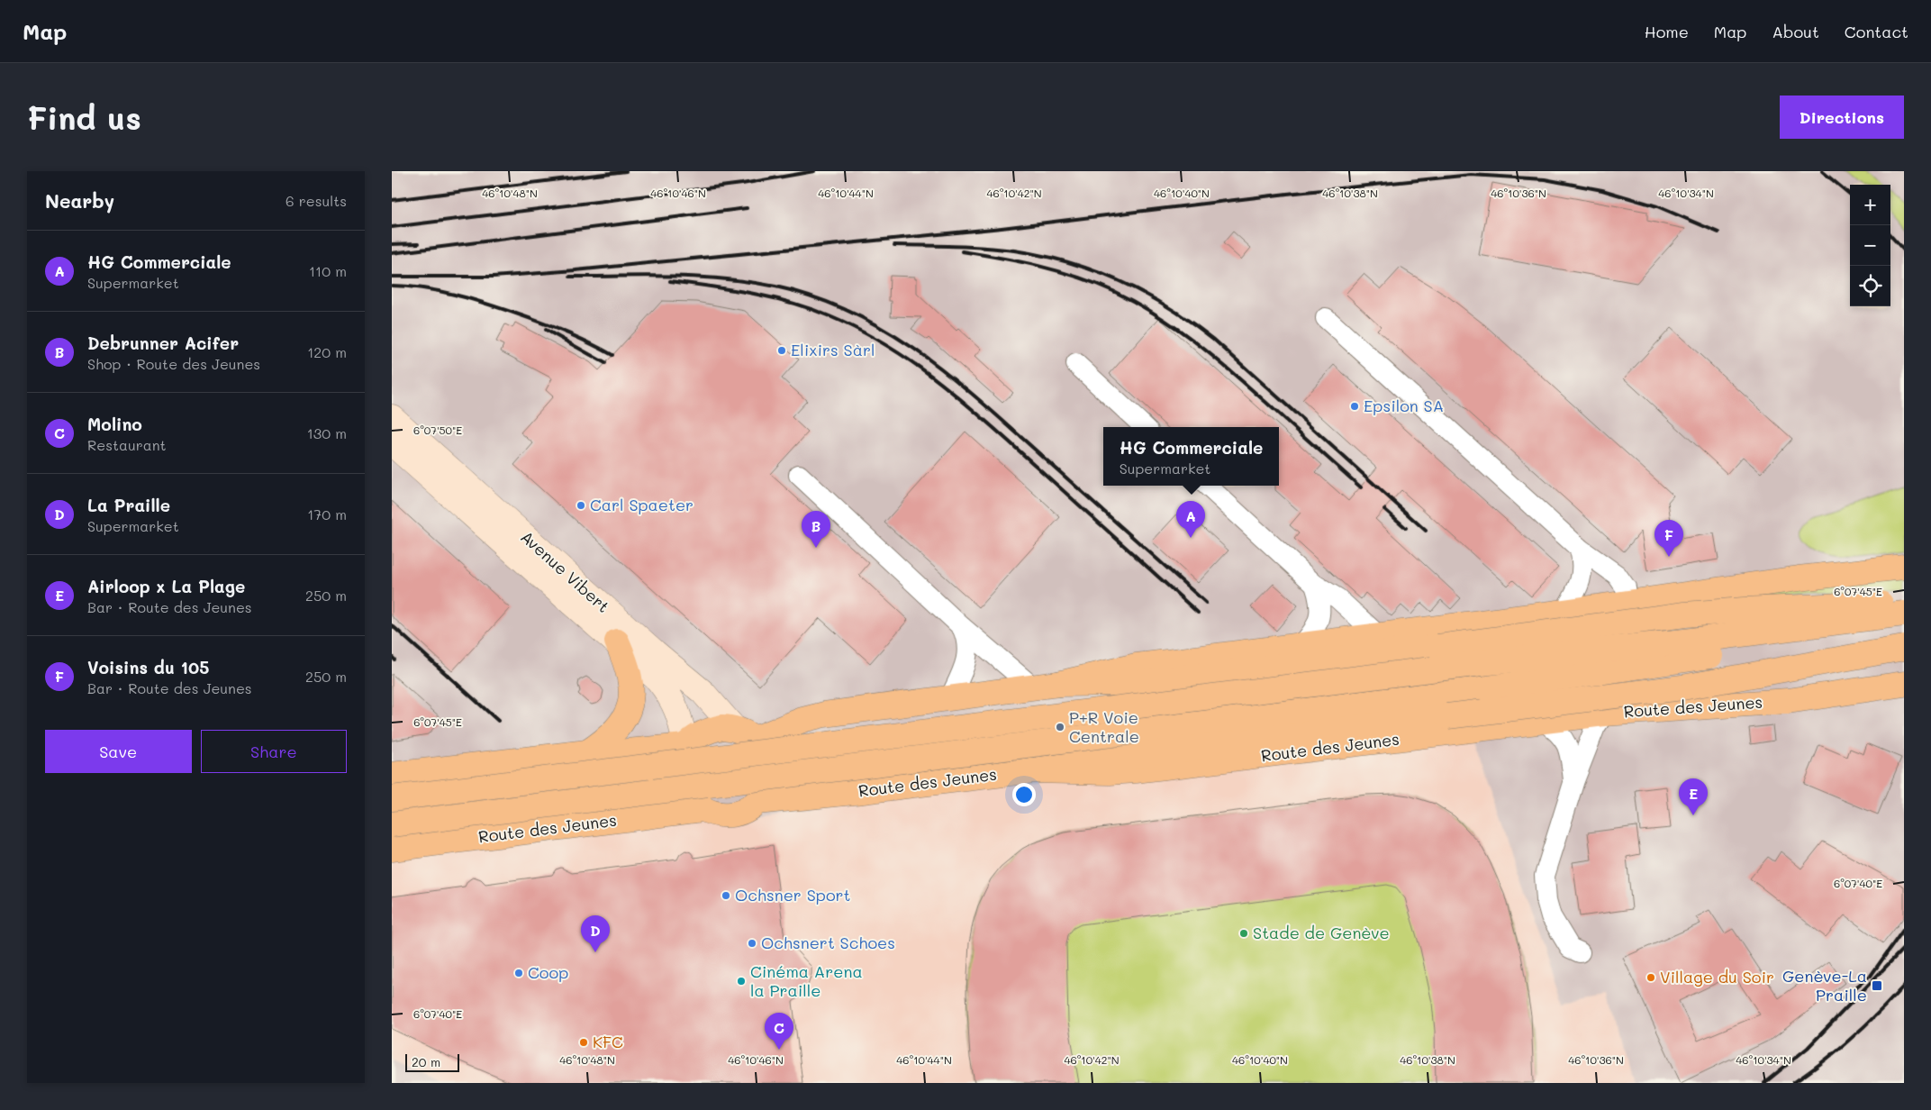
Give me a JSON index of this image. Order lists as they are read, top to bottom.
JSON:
{
  "streets": {
    "main road": ["Avenue Vibert", "Route des Jeunes"]
  },
  "crossings": [
    ["Avenue Vibert", "Route des Jeunes"]
  ],
  "places": {
    "other": [
      "Elixirs Sàrl",
      "Epsilon SA",
      "Carl Spaeter",
      "P+R Voie Centrale",
      "Ochsner Sport",
      "Stade de Genève",
      "Ochsnert Schoes",
      "Coop",
      "Village du Soir",
      "Cinéma Arena la Praille",
      "KFC"
    ],
    "transit": ["Genève-La Praille"]
  },
  "scale_bar": "20 m",
  "page": {
    "header": "Map",
    "nav": [
      "Home",
      "Map",
      "About",
      "Contact"
    ],
    "buttons": [
      "Directions",
      ["Save", "Share"]
    ],
    "title": "Find us",
    "heading": ["Nearby", "6 results"],
    "map_buttons": ["+", "−"],
    "list": [
      {
        "mark": "A",
        "name": "HG Commerciale",
        "note": "Supermarket",
        "value": "110 m"
      },
      {
        "mark": "B",
        "name": "Debrunner Acifer",
        "note": "Shop · Route des Jeunes",
        "value": "120 m"
      },
      {
        "mark": "C",
        "name": "Molino",
        "note": "Restaurant",
        "value": "130 m"
      },
      {
        "mark": "D",
        "name": "La Praille",
        "note": "Supermarket",
        "value": "170 m"
      },
      {
        "mark": "E",
        "name": "Airloop x La Plage",
        "note": "Bar · Route des Jeunes",
        "value": "250 m"
      },
      {
        "mark": "F",
        "name": "Voisins du 105",
        "note": "Bar · Route des Jeunes",
        "value": "250 m"
      }
    ],
    "popup": ["HG Commerciale", "Supermarket"],
    "pins": [
      "A",
      "B",
      "F",
      "E",
      "D",
      "C"
    ],
    "scale": "20 m"
  },
  "coordinates": [
    "46°10'48\"N",
    "46°10'46\"N",
    "46°10'44\"N",
    "46°10'42\"N",
    "46°10'40\"N",
    "46°10'38\"N",
    "46°10'36\"N",
    "46°10'34\"N",
    "6°07'50\"E",
    "6°07'45\"E",
    "6°07'40\"E"
  ]
}
